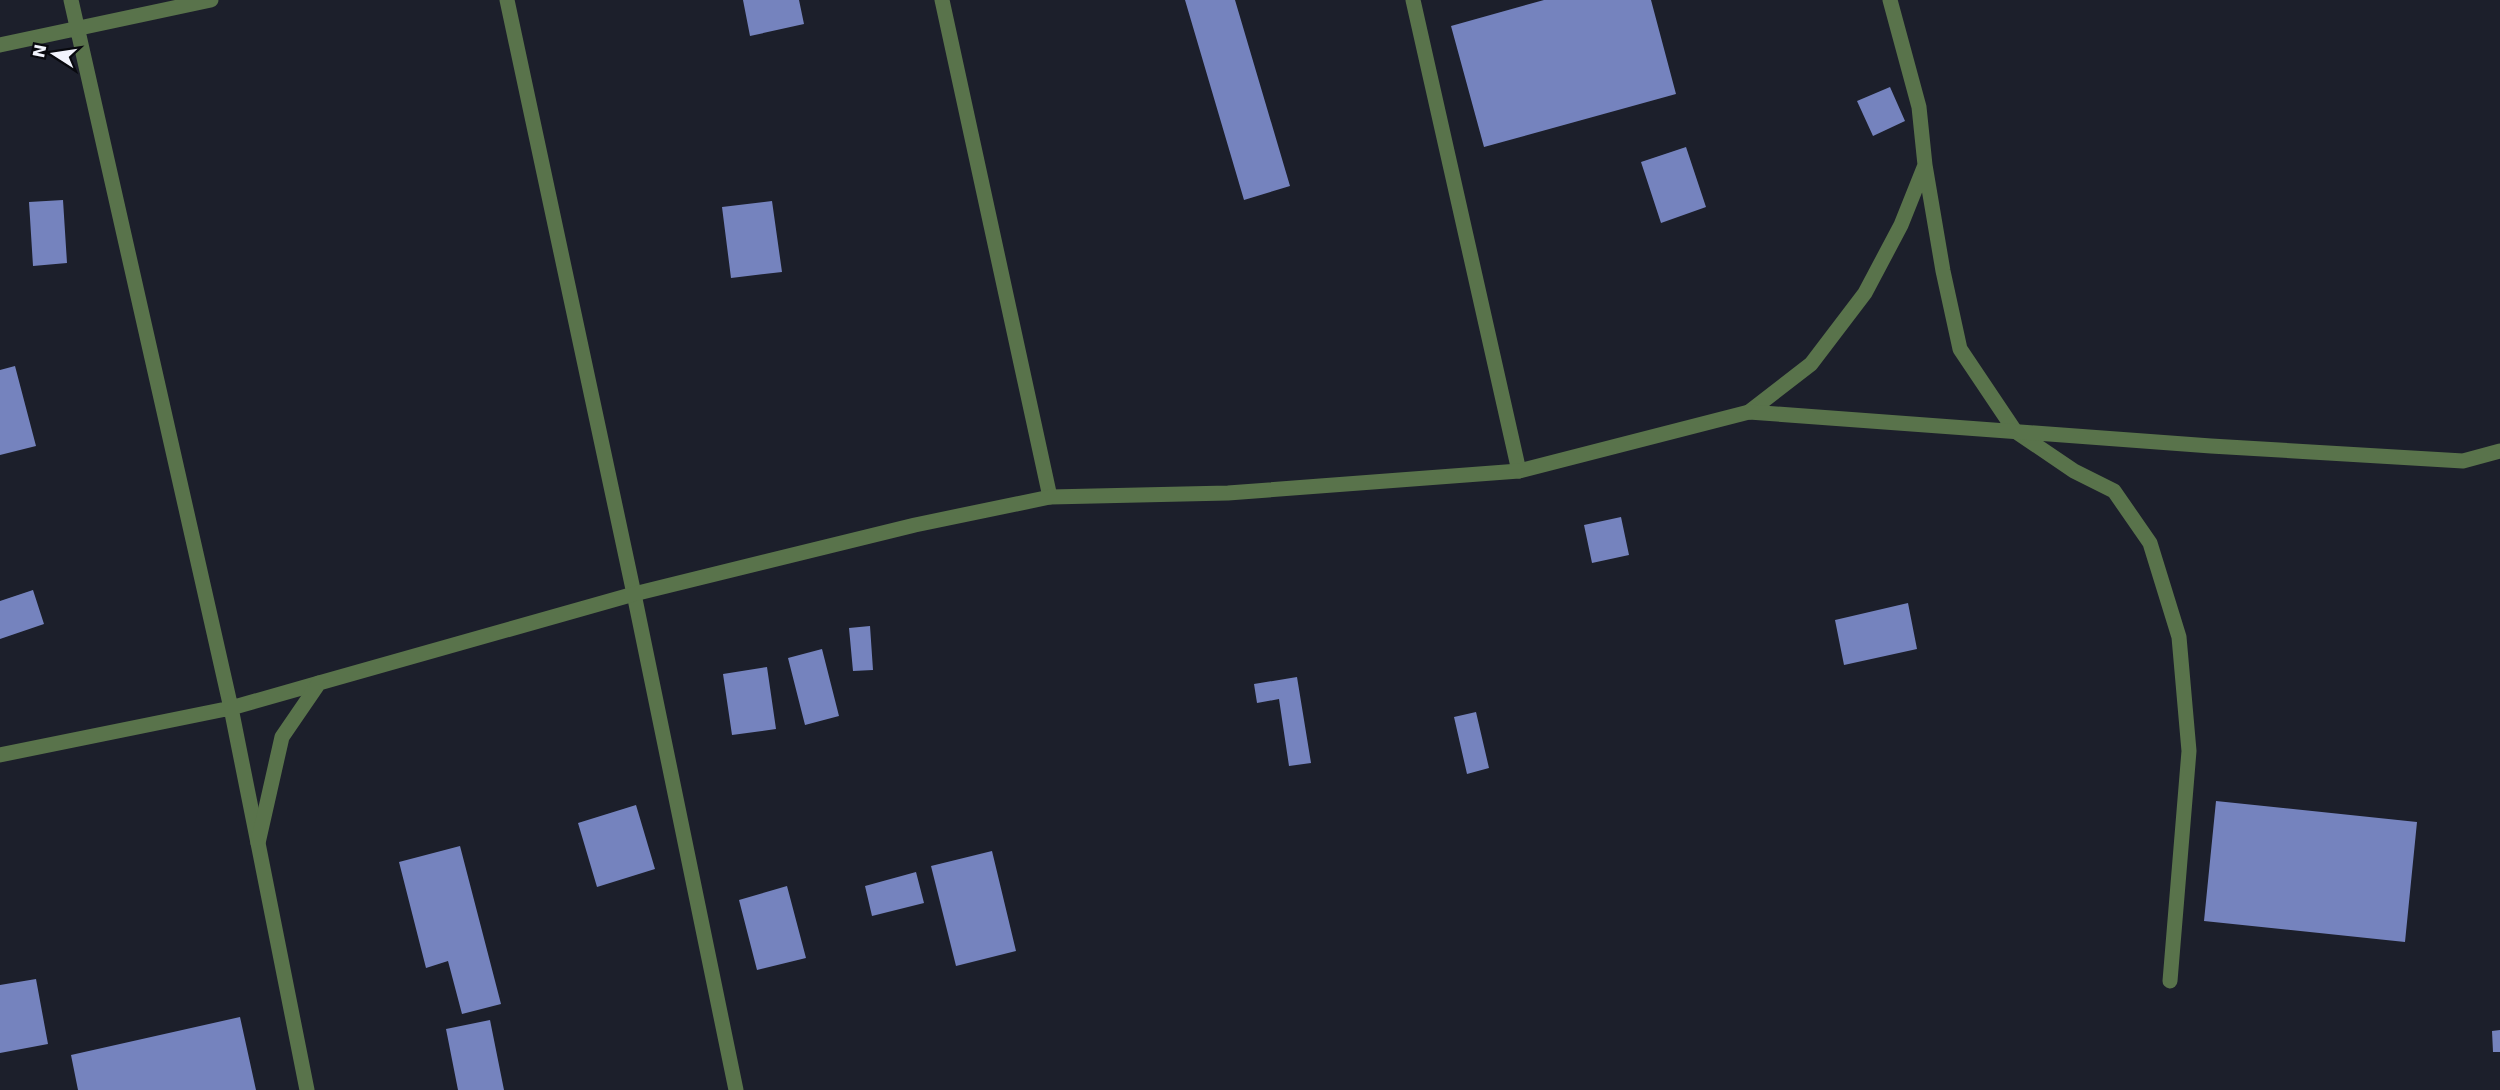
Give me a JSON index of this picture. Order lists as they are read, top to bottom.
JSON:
{
  "north": "left"
}
